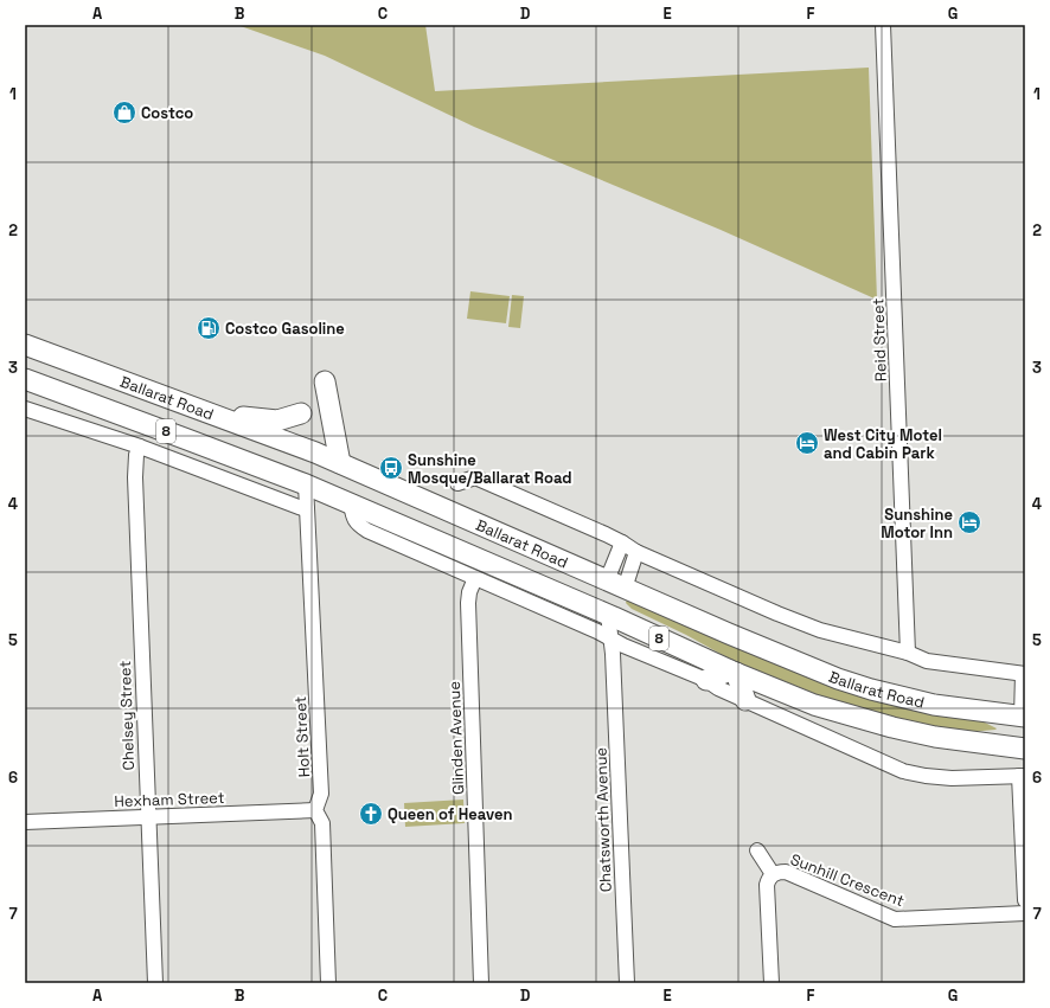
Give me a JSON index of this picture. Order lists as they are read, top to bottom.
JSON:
{
  "streets": {
    "highway": ["Ballarat Road", "8"],
    "street": [
      "Reid Street",
      "Chelsey Street",
      "Holt Street",
      "Glinden Avenue",
      "Hexham Street",
      "Chatsworth Avenue",
      "Sunhill Crescent"
    ]
  },
  "crossings": [
    ["Ballarat Road", "Holt Street"],
    ["Ballarat Road", "Chatsworth Avenue"],
    ["Chelsey Street", "Hexham Street"],
    ["Holt Street", "Hexham Street"]
  ],
  "places": {
    "shop": ["Costco"],
    "fuel station": ["Costco Gasoline"],
    "hotel": ["West City Motel and Cabin Park", "Sunshine Motor Inn"],
    "bus stop": ["Sunshine Mosque/Ballarat Road"],
    "church": ["Queen of Heaven"]
  },
  "grid": {
    "columns": [
      "A",
      "B",
      "C",
      "D",
      "E",
      "F",
      "G"
    ],
    "rows": [
      "1",
      "2",
      "3",
      "4",
      "5",
      "6",
      "7"
    ]
  }
}
